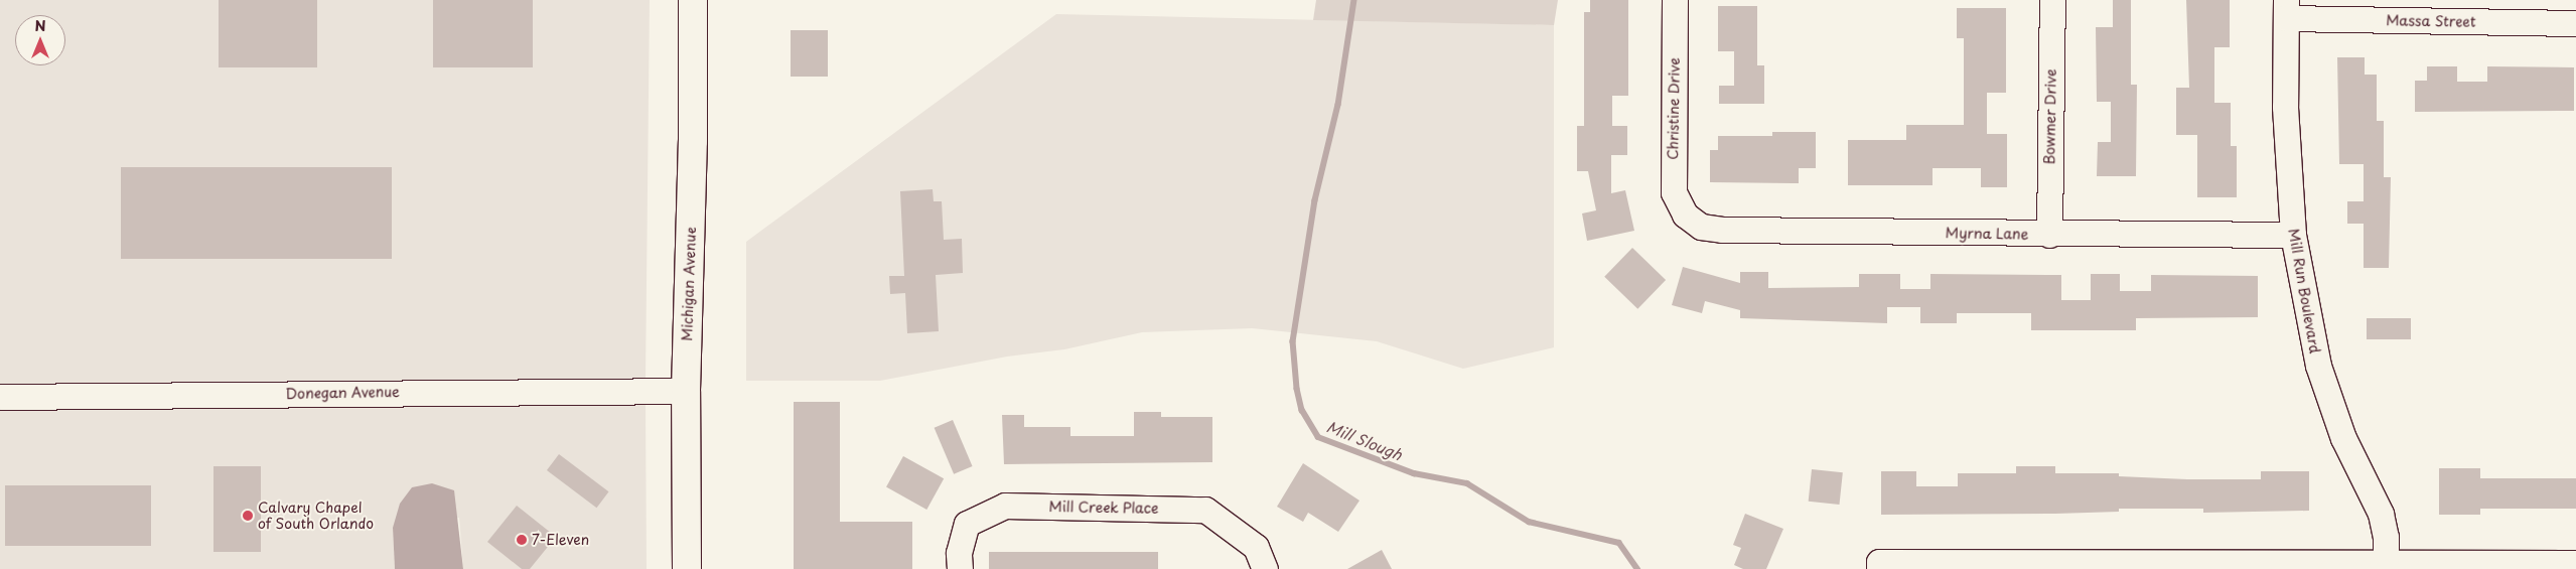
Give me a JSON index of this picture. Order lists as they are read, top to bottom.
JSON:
{
  "streets": {
    "main road": ["Michigan Avenue"],
    "street": [
      "Massa Street",
      "Christine Drive",
      "Bowmer Drive",
      "Myrna Lane",
      "Mill Run Boulevard",
      "Donegan Avenue",
      "Mill Creek Place"
    ]
  },
  "crossings": [
    ["Massa Street", "Mill Run Boulevard"],
    ["Christine Drive", "Myrna Lane"],
    ["Bowmer Drive", "Myrna Lane"],
    ["Myrna Lane", "Mill Run Boulevard"],
    ["Michigan Avenue", "Donegan Avenue"]
  ],
  "water": ["Mill Slough"],
  "places": ["Calvary Chapel of South Orlando", "7-Eleven"],
  "north": "top"
}
